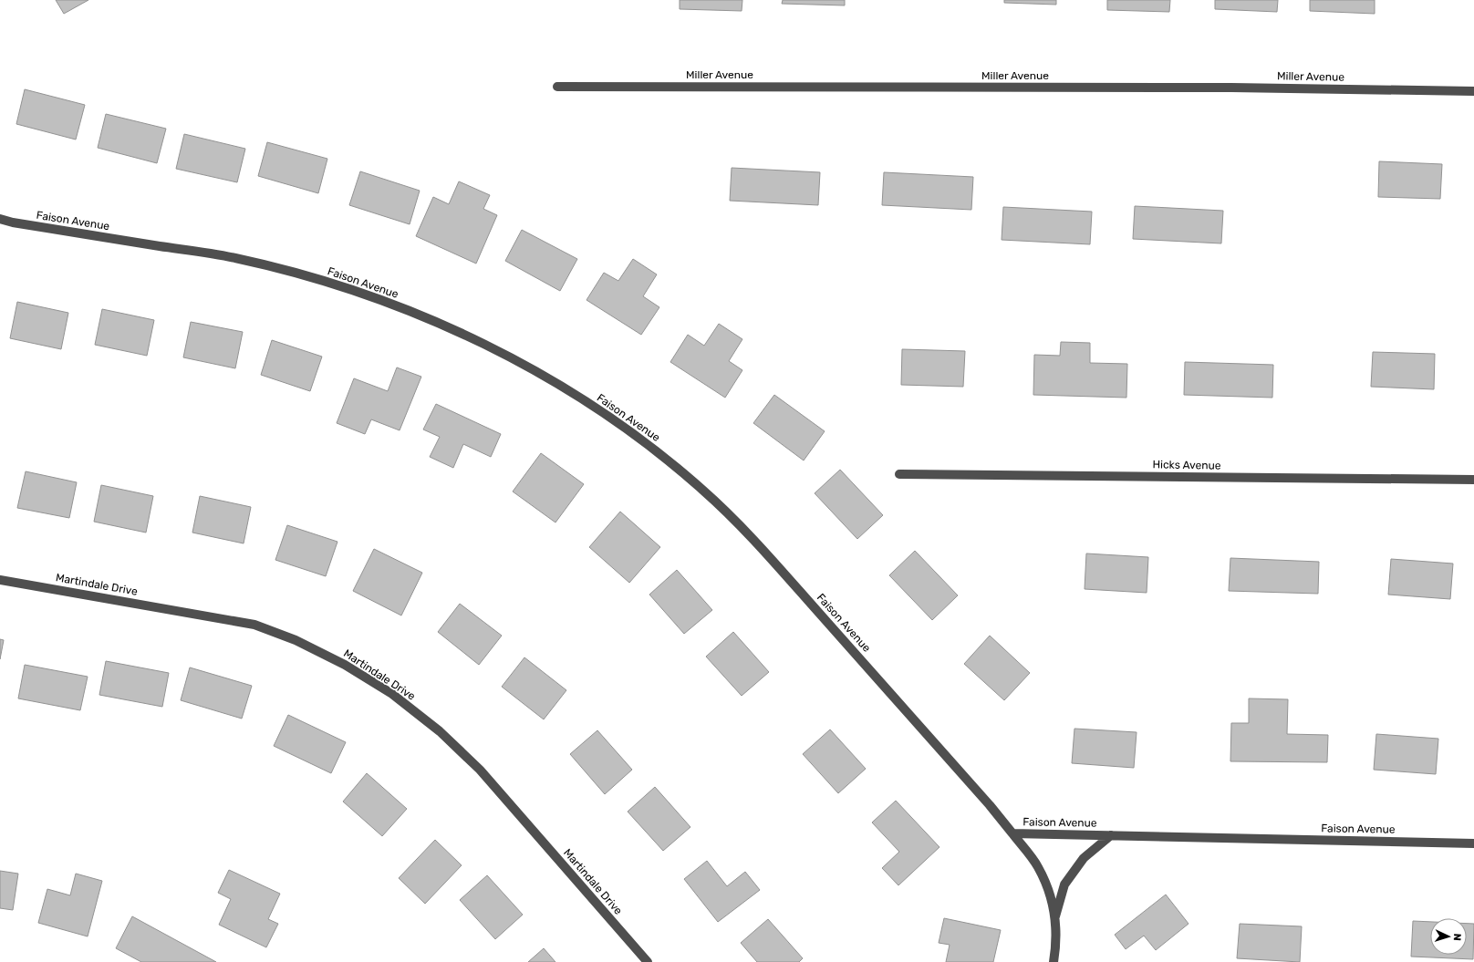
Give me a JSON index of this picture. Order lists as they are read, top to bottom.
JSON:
{
  "streets": {
    "street": [
      "Miller Avenue",
      "Faison Avenue",
      "Hicks Avenue",
      "Martindale Drive"
    ]
  },
  "north": "right"
}
